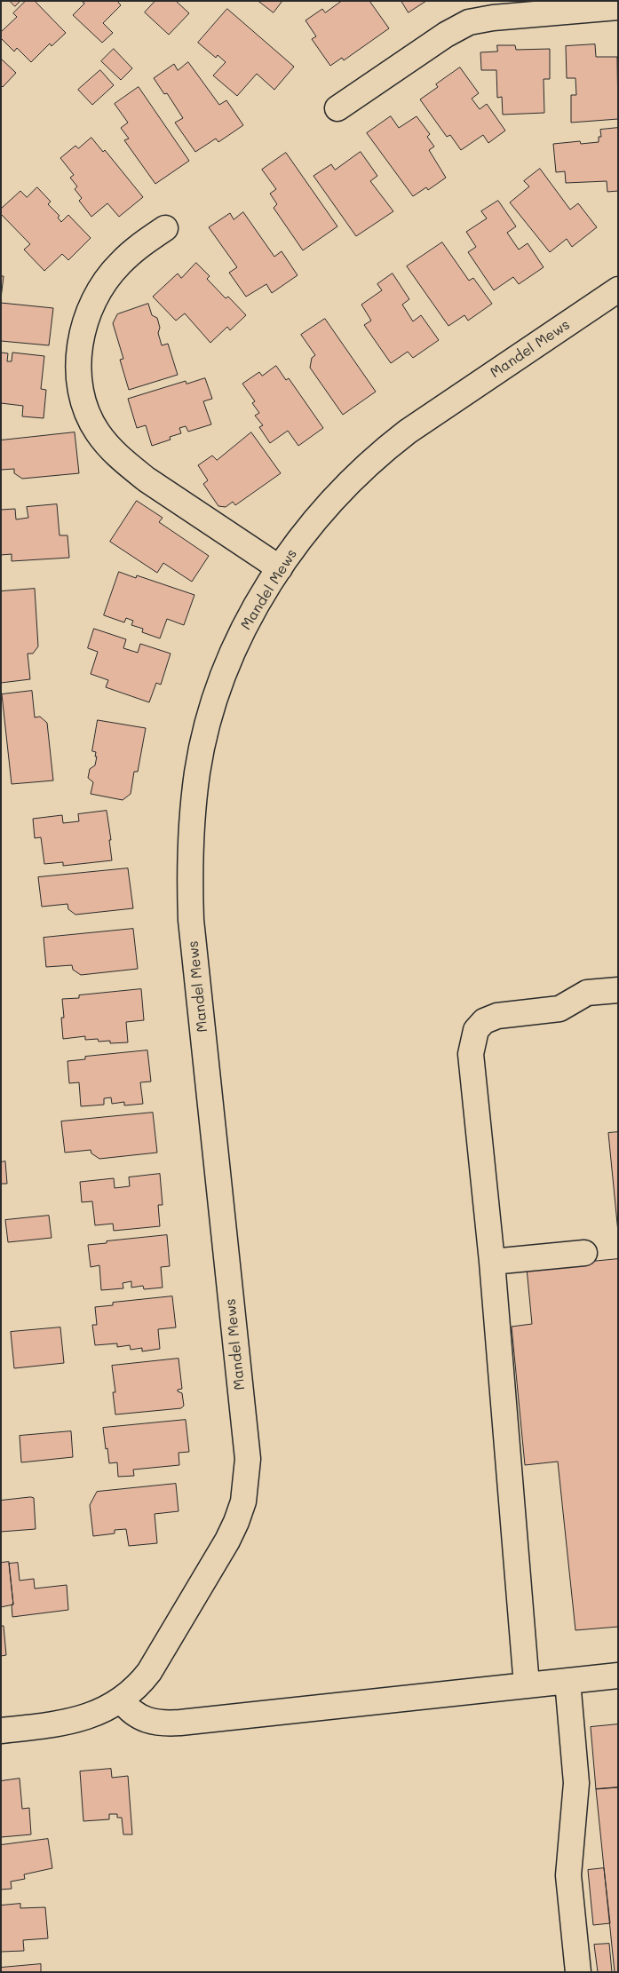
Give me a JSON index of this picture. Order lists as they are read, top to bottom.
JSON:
{
  "streets": {
    "street": ["Mandel Mews"]
  }
}
